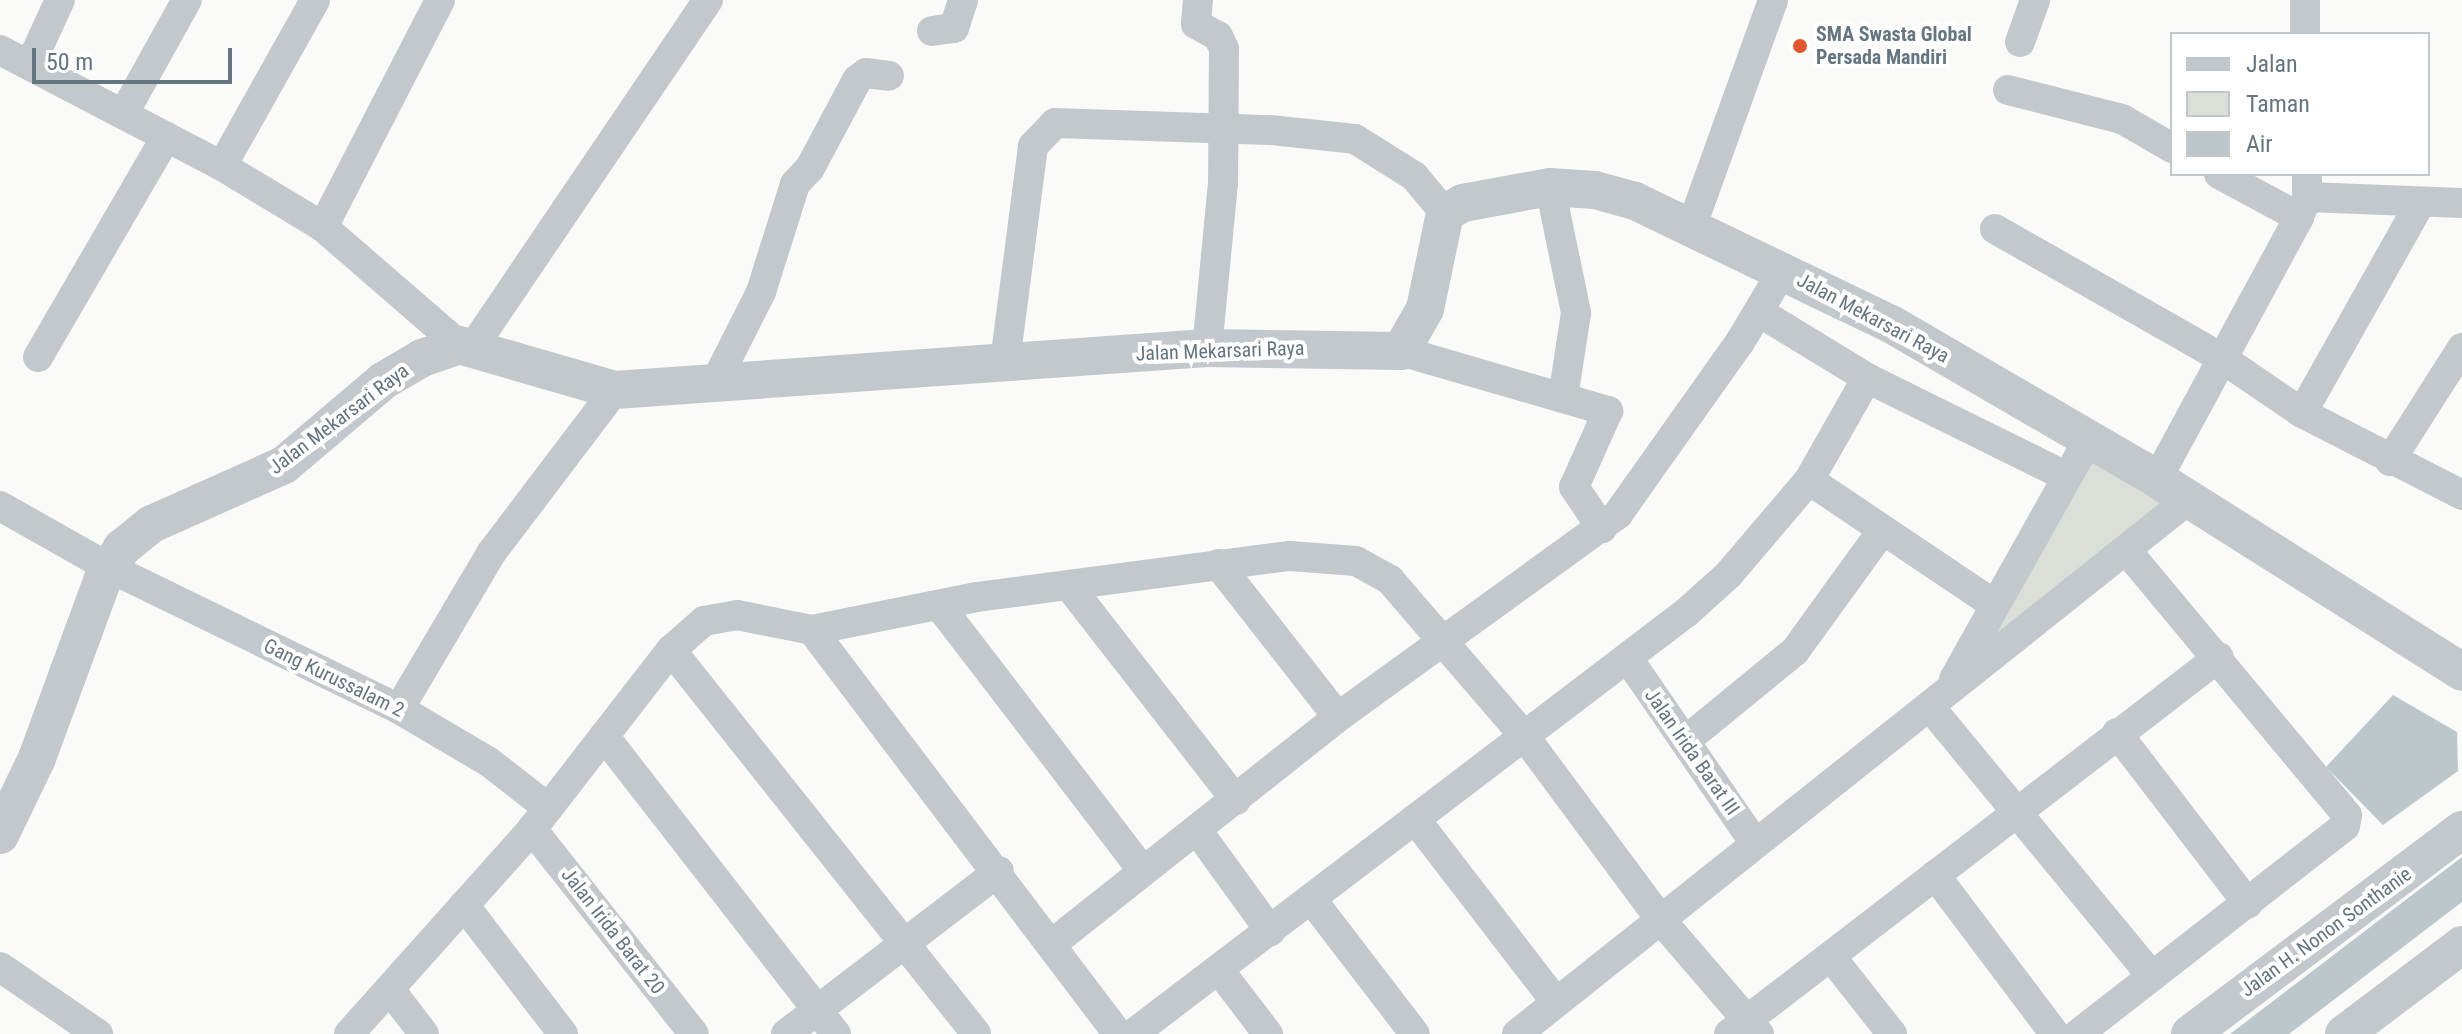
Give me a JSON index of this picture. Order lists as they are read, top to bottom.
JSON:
{
  "streets": {
    "street": [
      "Jalan Mekarsari Raya",
      "Gang Kurussalam 2",
      "Jalan Irida Barat III",
      "Jalan Irida Barat 20",
      "Jalan H. Nonon Sonthanie"
    ]
  },
  "crossings": [
    ["Jalan Mekarsari Raya", "Gang Kurussalam 2"],
    ["Gang Kurussalam 2", "Jalan Irida Barat 20"]
  ],
  "places": ["SMA Swasta Global Persada Mandiri"],
  "legend": ["Jalan", "Taman", "Air"],
  "scale_bar": "50 m"
}
